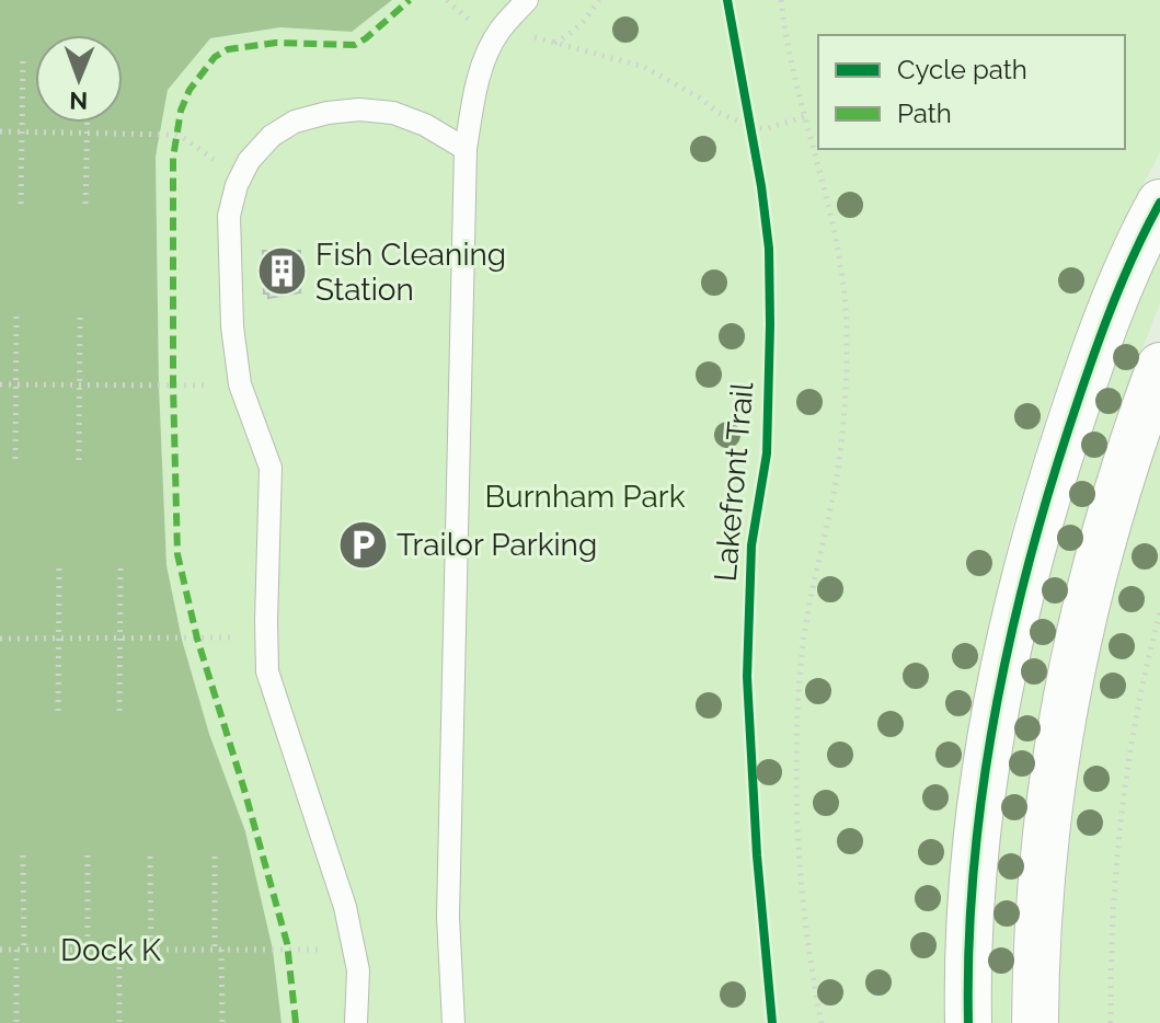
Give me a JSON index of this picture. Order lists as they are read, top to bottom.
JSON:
{
  "streets": {
    "path": ["Dock K"],
    "cycle path": ["Lakefront Trail"]
  },
  "parks": ["Burnham Park"],
  "places": {
    "building": ["Fish Cleaning Station"],
    "parking": ["Trailor Parking"]
  },
  "legend": ["Cycle path", "Path"],
  "north": "bottom"
}
